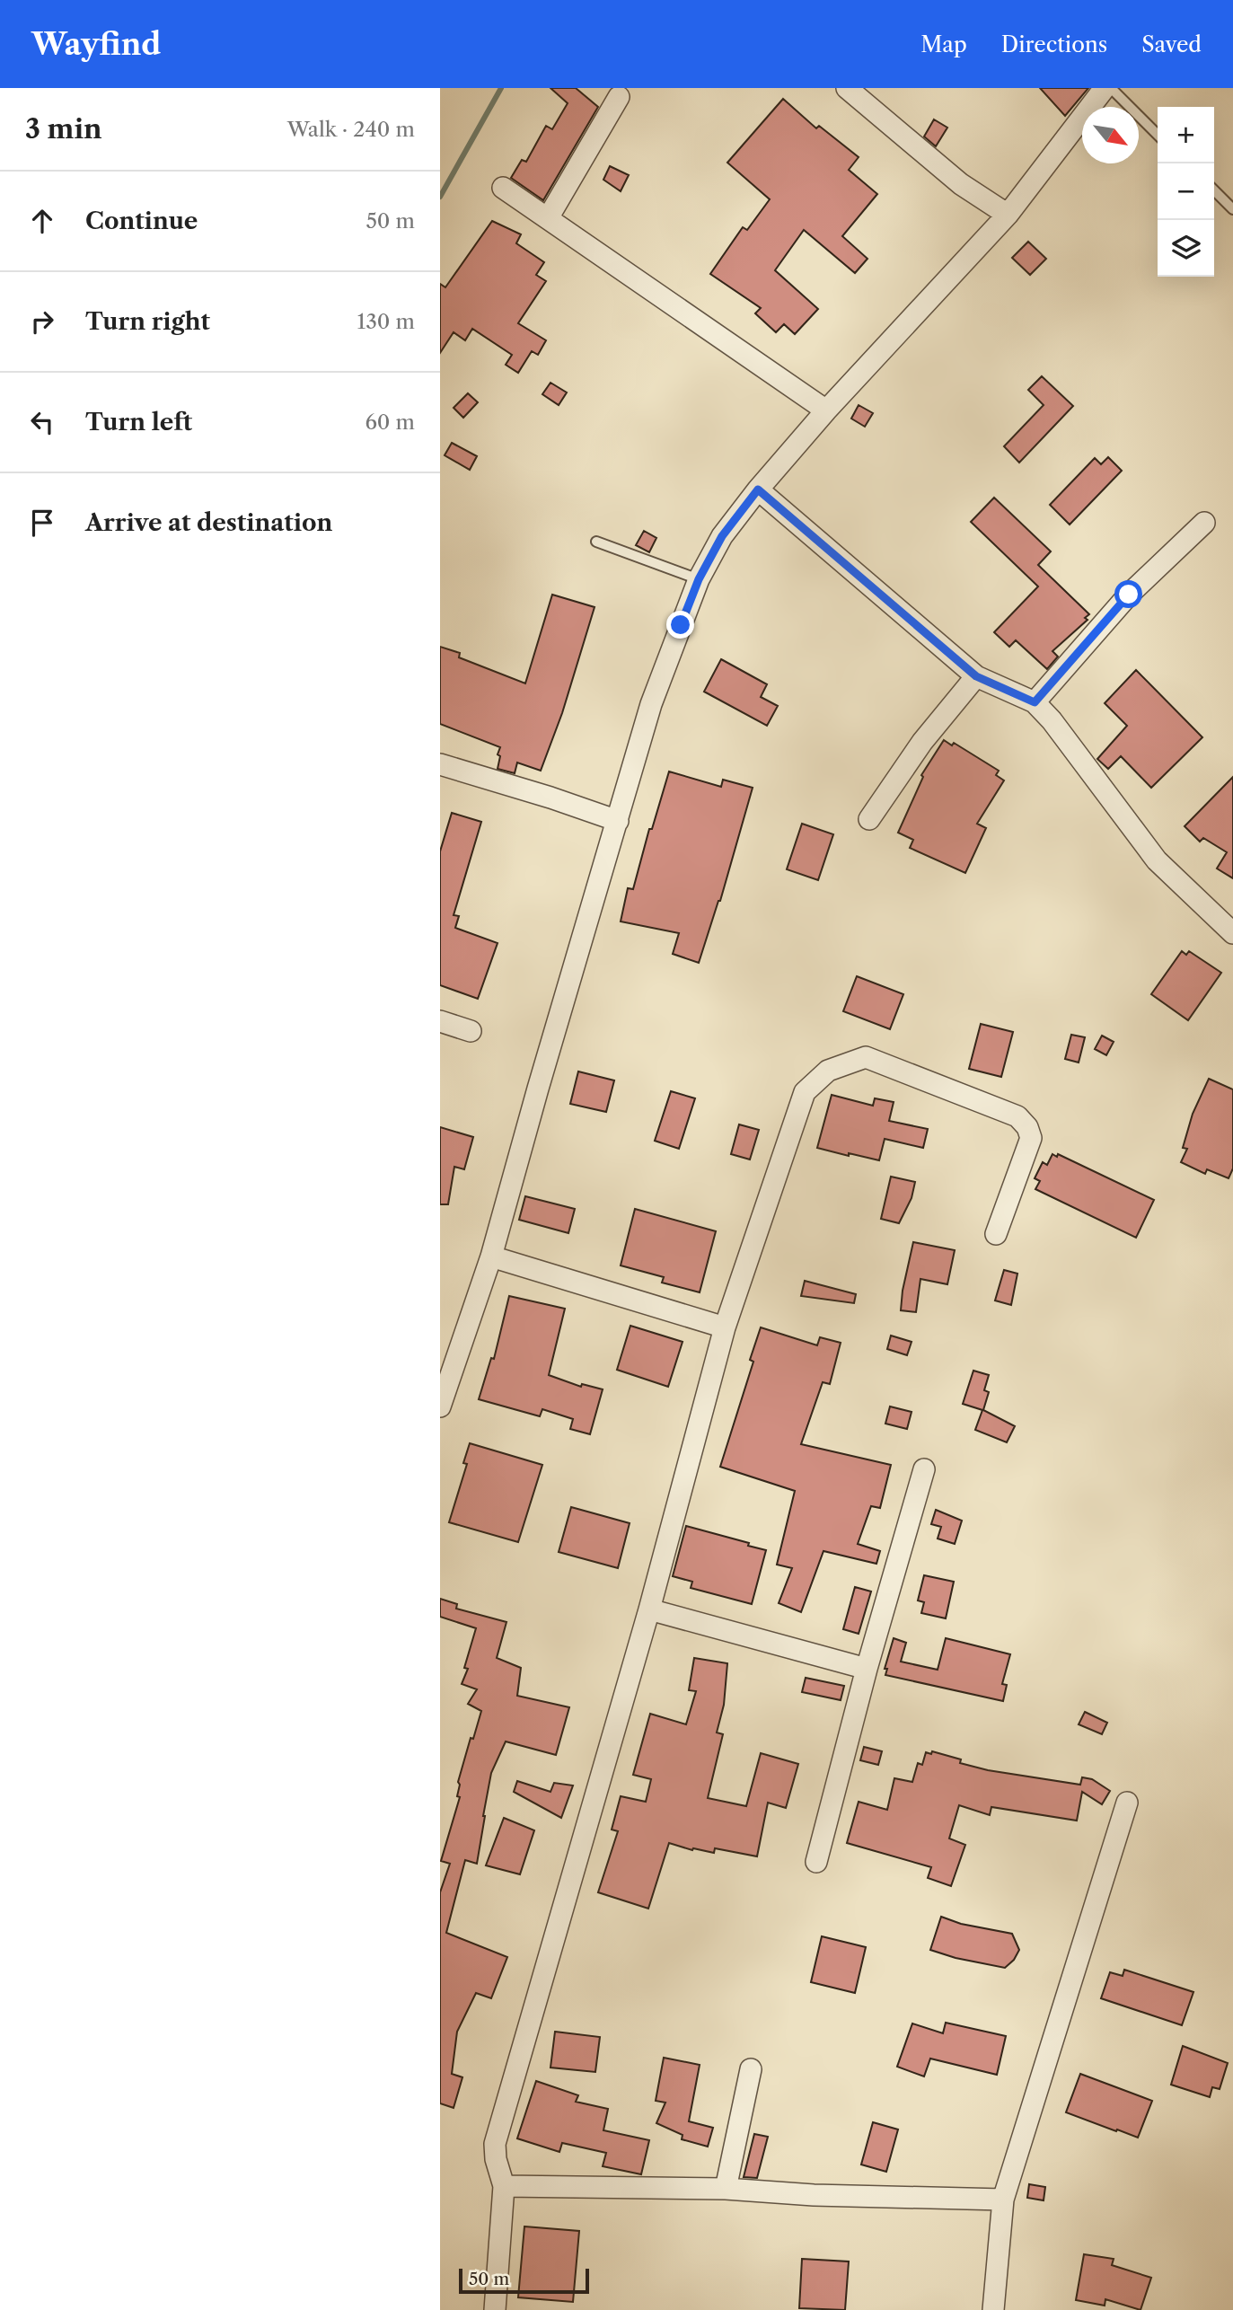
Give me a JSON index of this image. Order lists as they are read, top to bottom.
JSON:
{
  "scale_bar": "50 m",
  "north": "bottom right",
  "page": {
    "header": "Wayfind",
    "nav": ["Map", "Directions", "Saved"],
    "heading": ["3 min", "Walk · 240 m"],
    "map_buttons": ["+", "−"],
    "list": [
      ["Continue", "50 m"],
      ["Turn right", "130 m"],
      ["Turn left", "60 m"],
      "Arrive at destination"
    ],
    "scale": "50 m"
  }
}
